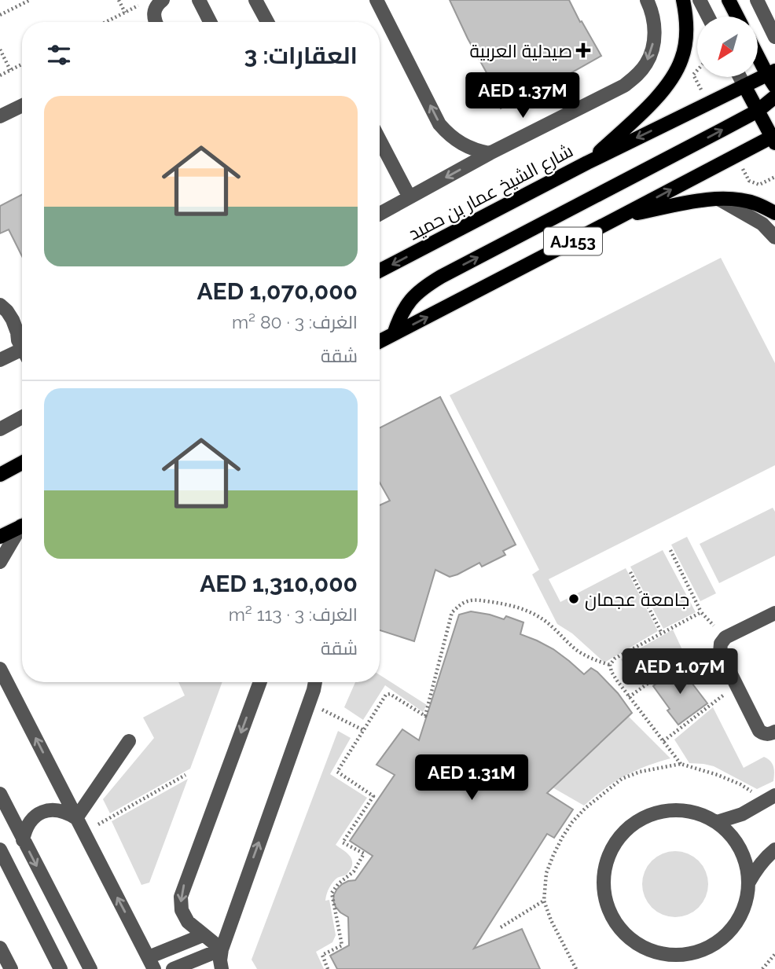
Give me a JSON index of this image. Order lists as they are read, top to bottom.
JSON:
{
  "streets": {
    "main road": ["شارع الشيخ عمار بن حميد", "AJ153"]
  },
  "places": {
    "health": ["صيدلية العربية"],
    "other": ["جامعة عجمان"]
  },
  "north": "bottom left",
  "page": {
    "heading": "العقارات: 3",
    "price": ["AED 1.37M", "AED 1.07M", "AED 1.31M"],
    "list": [
      {
        "name": "AED 1,070,000",
        "note": "الغرف: 3 · 80 m² · شقة"
      },
      {
        "name": "AED 1,310,000",
        "note": "الغرف: 3 · 113 m² · شقة"
      }
    ]
  }
}
